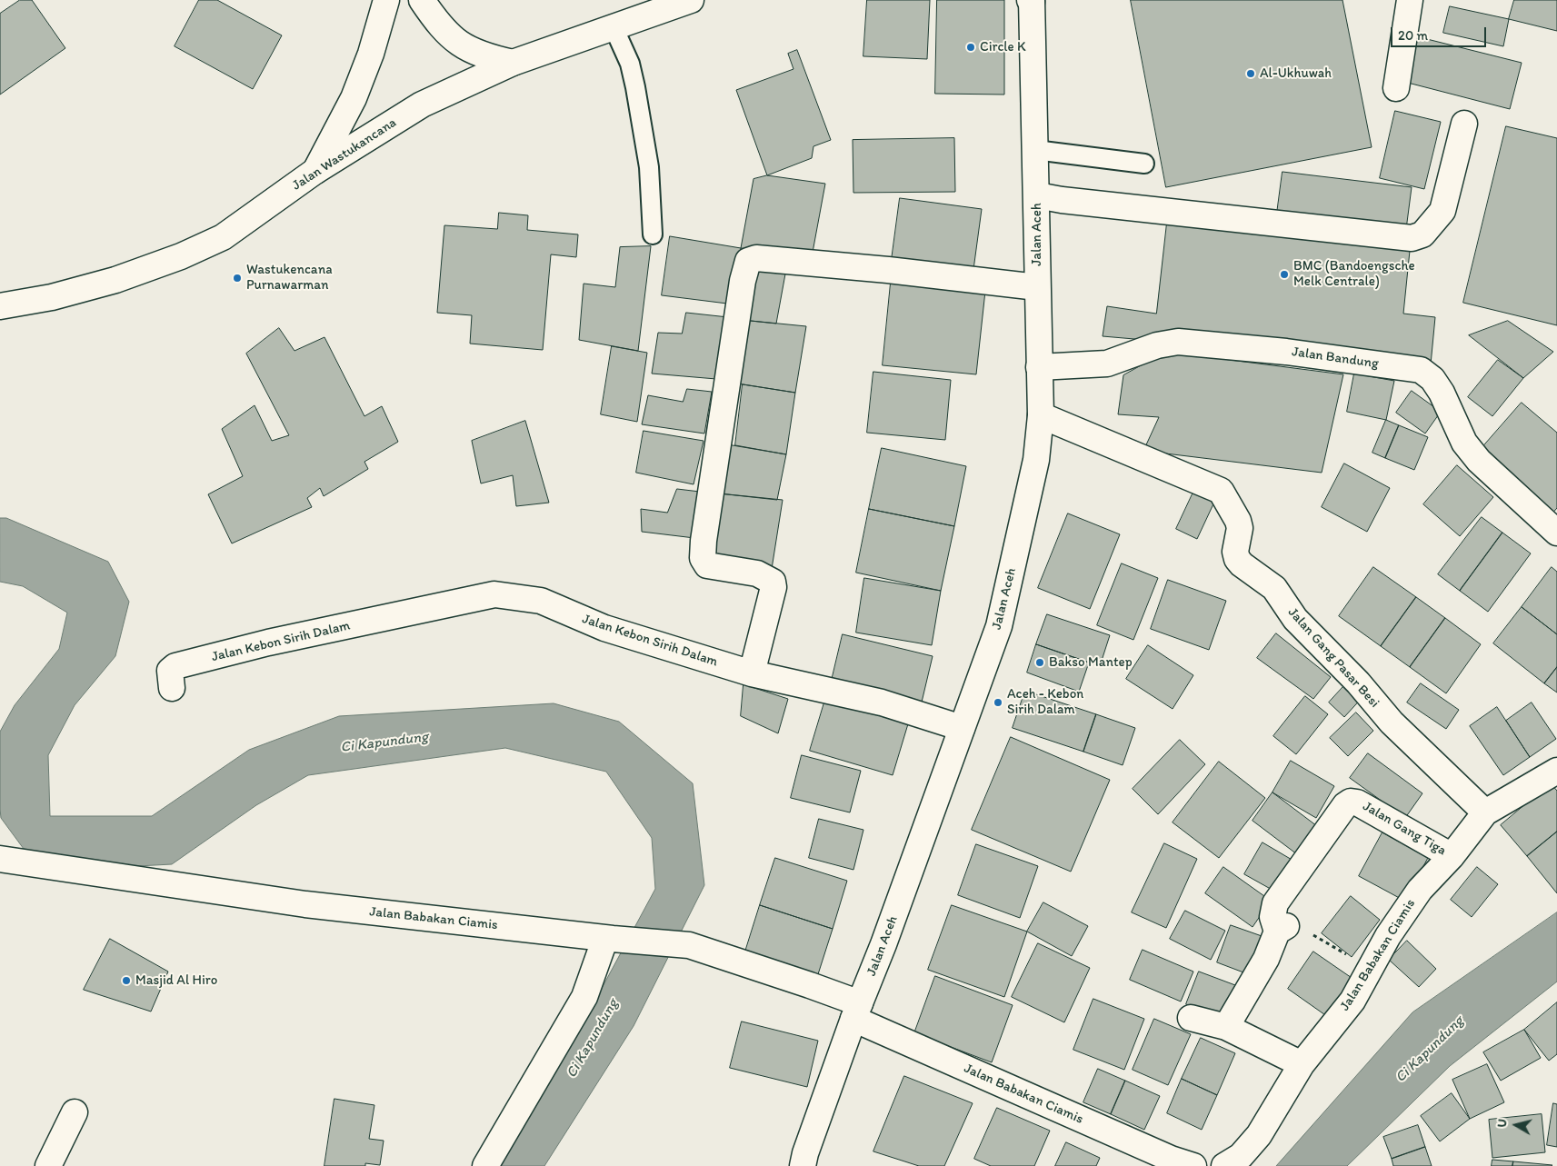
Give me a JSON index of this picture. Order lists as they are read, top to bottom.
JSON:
{
  "streets": {
    "street": [
      "Jalan Wastukancana",
      "Jalan Aceh",
      "Jalan Bandung",
      "Jalan Kebon Sirih Dalam",
      "Jalan Gang Pasar Besi",
      "Jalan Gang Tiga",
      "Jalan Babakan Ciamis"
    ]
  },
  "crossings": [
    ["Jalan Aceh", "Jalan Bandung"],
    ["Jalan Aceh", "Jalan Kebon Sirih Dalam"],
    ["Jalan Aceh", "Jalan Gang Pasar Besi"],
    ["Jalan Aceh", "Jalan Babakan Ciamis"],
    ["Jalan Gang Pasar Besi", "Jalan Babakan Ciamis"],
    ["Jalan Gang Tiga", "Jalan Babakan Ciamis"]
  ],
  "water": ["Ci Kapundung"],
  "places": [
    "Circle K",
    "Al-Ukhuwah",
    "BMC (Bandoengsche Melk Centrale)",
    "Wastukencana Purnawarman",
    "Bakso Mantep",
    "Aceh - Kebon Sirih Dalam",
    "Masjid Al Hiro"
  ],
  "scale_bar": "20 m",
  "north": "left"
}
